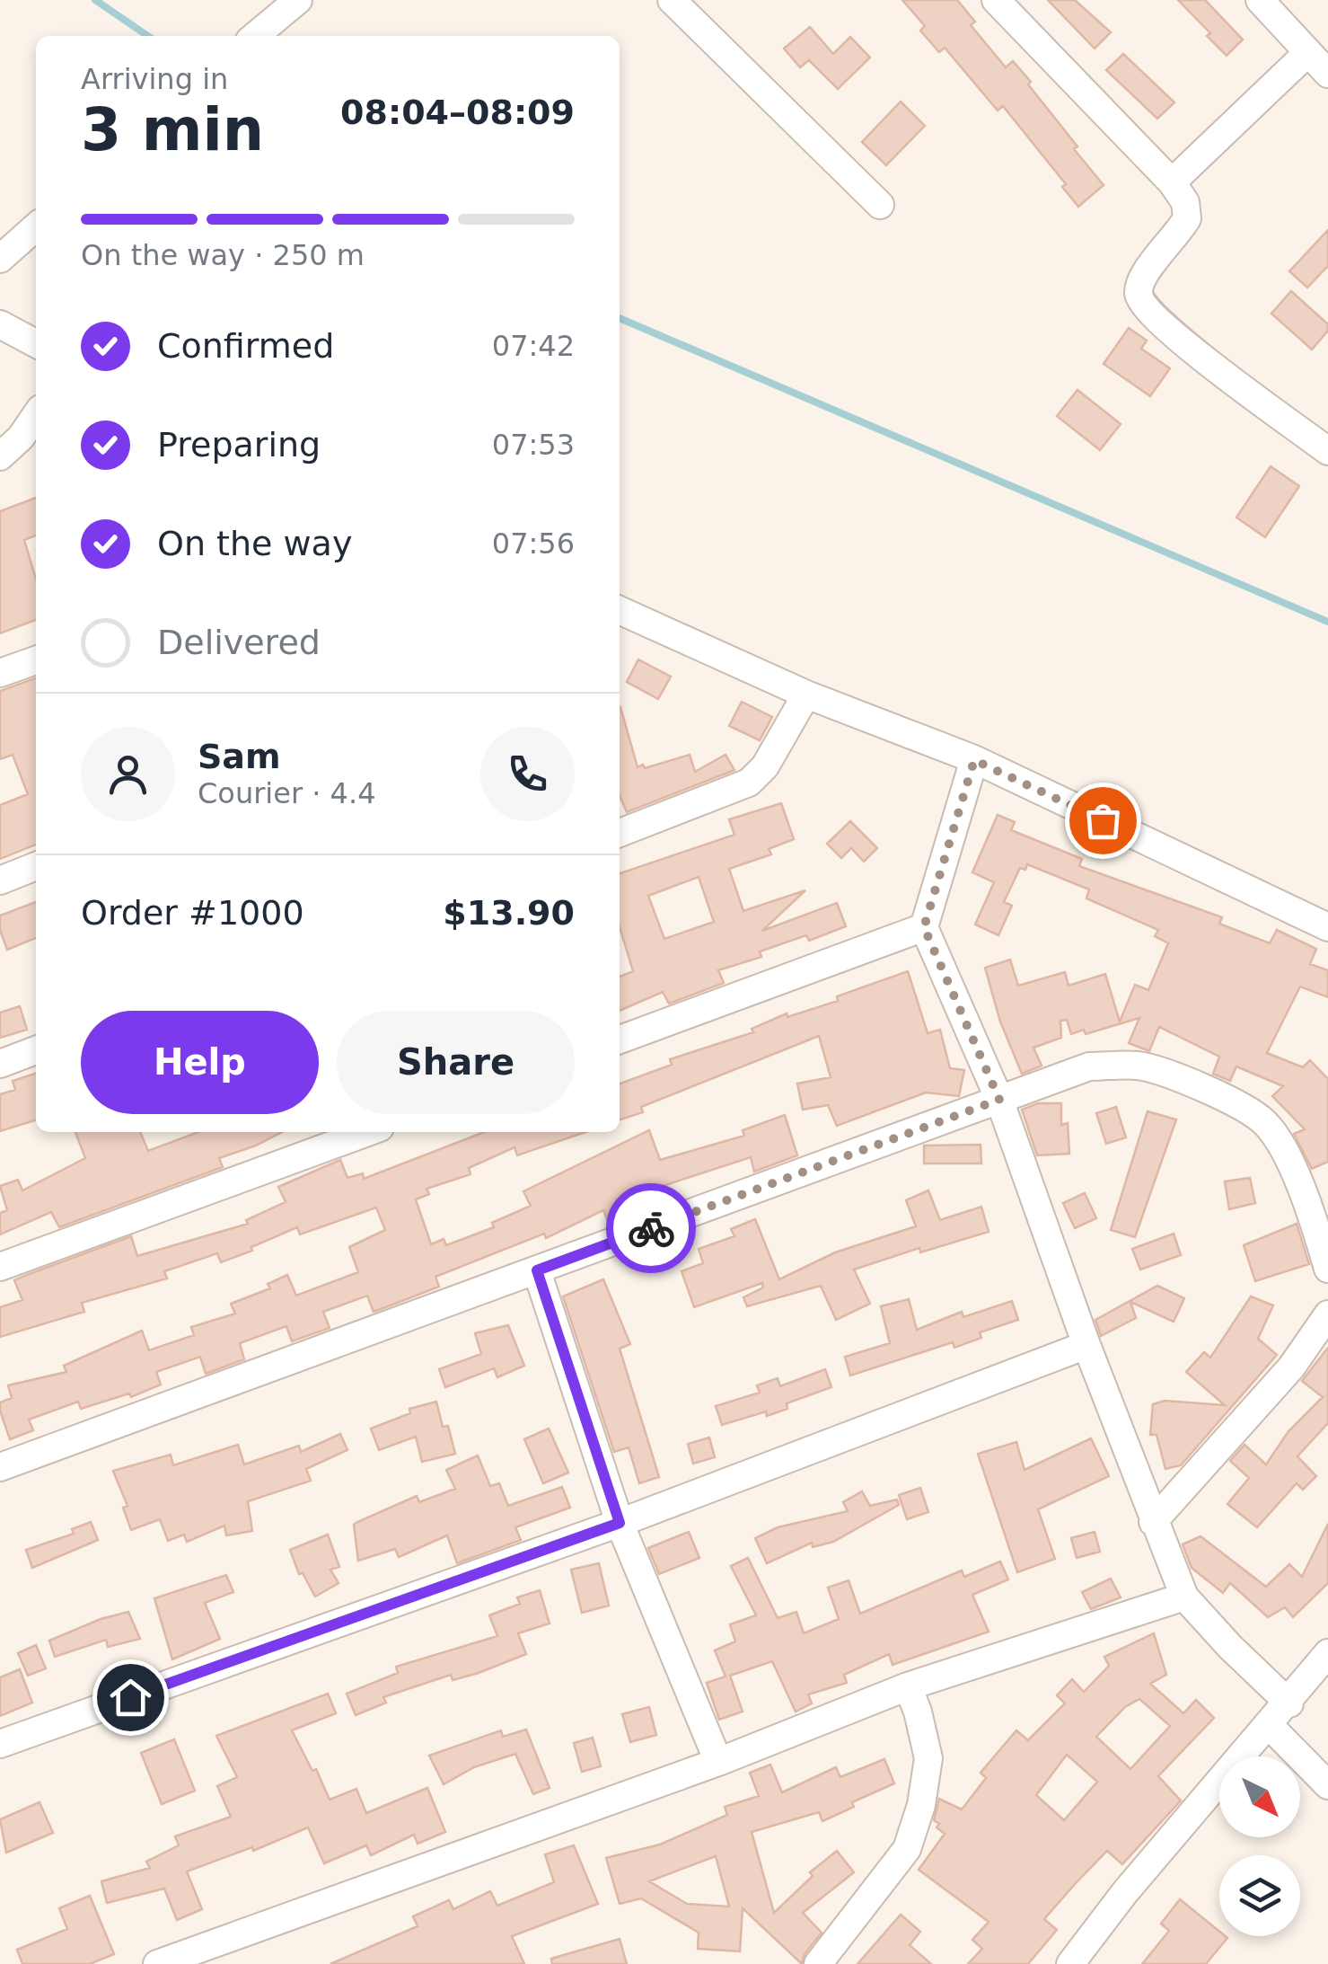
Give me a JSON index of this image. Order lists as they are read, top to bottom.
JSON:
{
  "north": "bottom right",
  "page": {
    "heading": ["3 min", "Arriving in", "08:04–08:09"],
    "panel": [
      "Sam",
      "Courier · 4.4",
      "Order #1000",
      "$13.90"
    ],
    "bar": "On the way · 250 m",
    "list": [
      ["Confirmed", "07:42"],
      ["Preparing", "07:53"],
      ["On the way", "07:56"],
      "Delivered"
    ],
    "buttons": ["Help", "Share"]
  }
}
